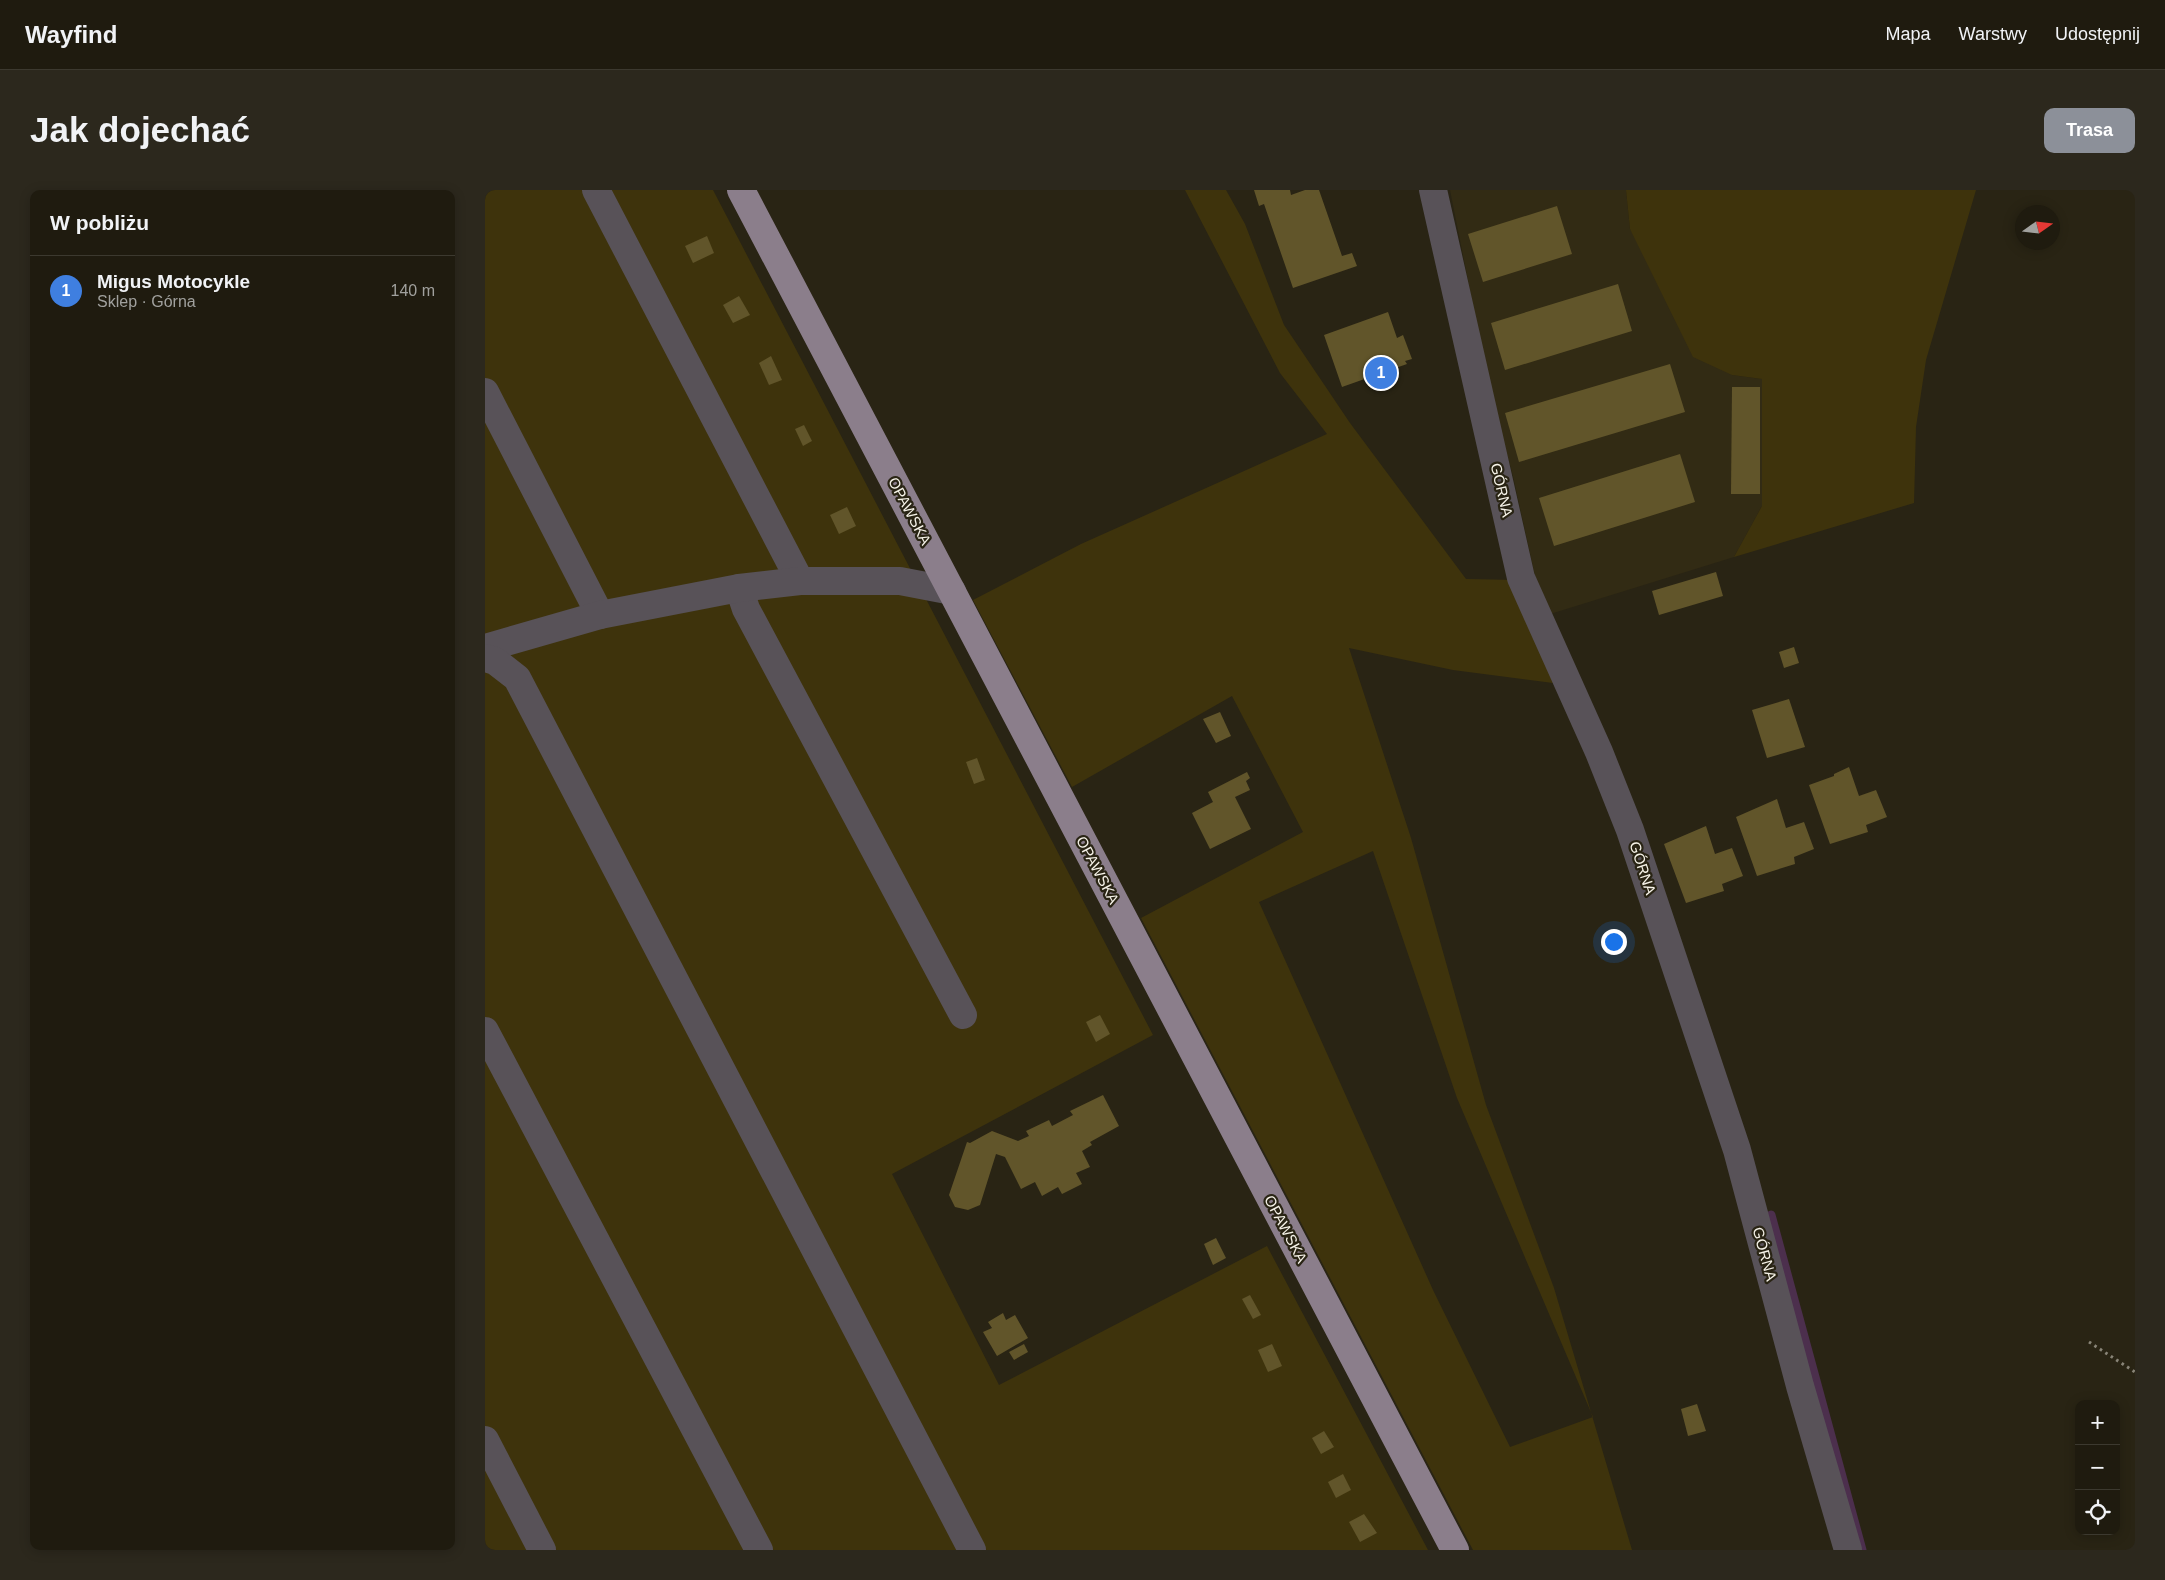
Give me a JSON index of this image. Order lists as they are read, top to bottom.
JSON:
{
  "streets": {
    "main road": ["OPAWSKA"],
    "street": ["GÓRNA"]
  },
  "north": "right",
  "page": {
    "header": "Wayfind",
    "nav": ["Mapa", "Warstwy", "Udostępnij"],
    "buttons": "Trasa",
    "title": "Jak dojechać",
    "heading": "W pobliżu",
    "list": [
      {
        "mark": "1",
        "name": "Migus Motocykle",
        "note": "Sklep · Górna",
        "value": "140 m"
      }
    ],
    "pins": "1",
    "map_buttons": ["+", "−"]
  }
}
